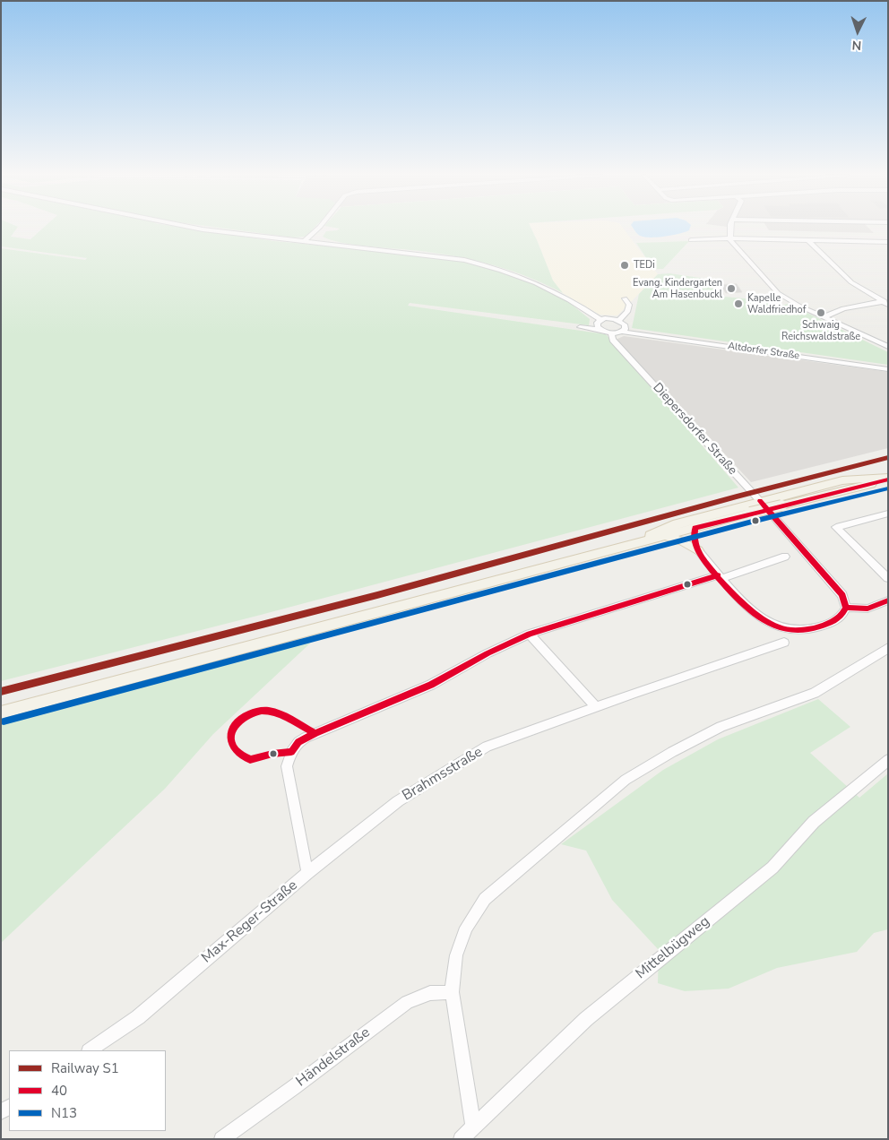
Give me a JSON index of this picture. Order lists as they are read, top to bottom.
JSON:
{
  "streets": {
    "street": [
      "Altdorfer Straße",
      "Diepersdorfer Straße",
      "Brahmsstraße",
      "Max-Reger-Straße",
      "Mittelbügweg",
      "Händelstraße"
    ]
  },
  "crossings": [
    ["Altdorfer Straße", "Diepersdorfer Straße"],
    ["Brahmsstraße", "Max-Reger-Straße"]
  ],
  "places": [
    "TEDi",
    "Evang. Kindergarten Am Hasenbuckl",
    "Kapelle Waldfriedhof",
    "Schwaig Reichswaldstraße"
  ],
  "lines": ["rail line S1", "transit line 40", "transit line N13"],
  "legend": ["Railway S1", "40", "N13"],
  "north": "bottom"
}
